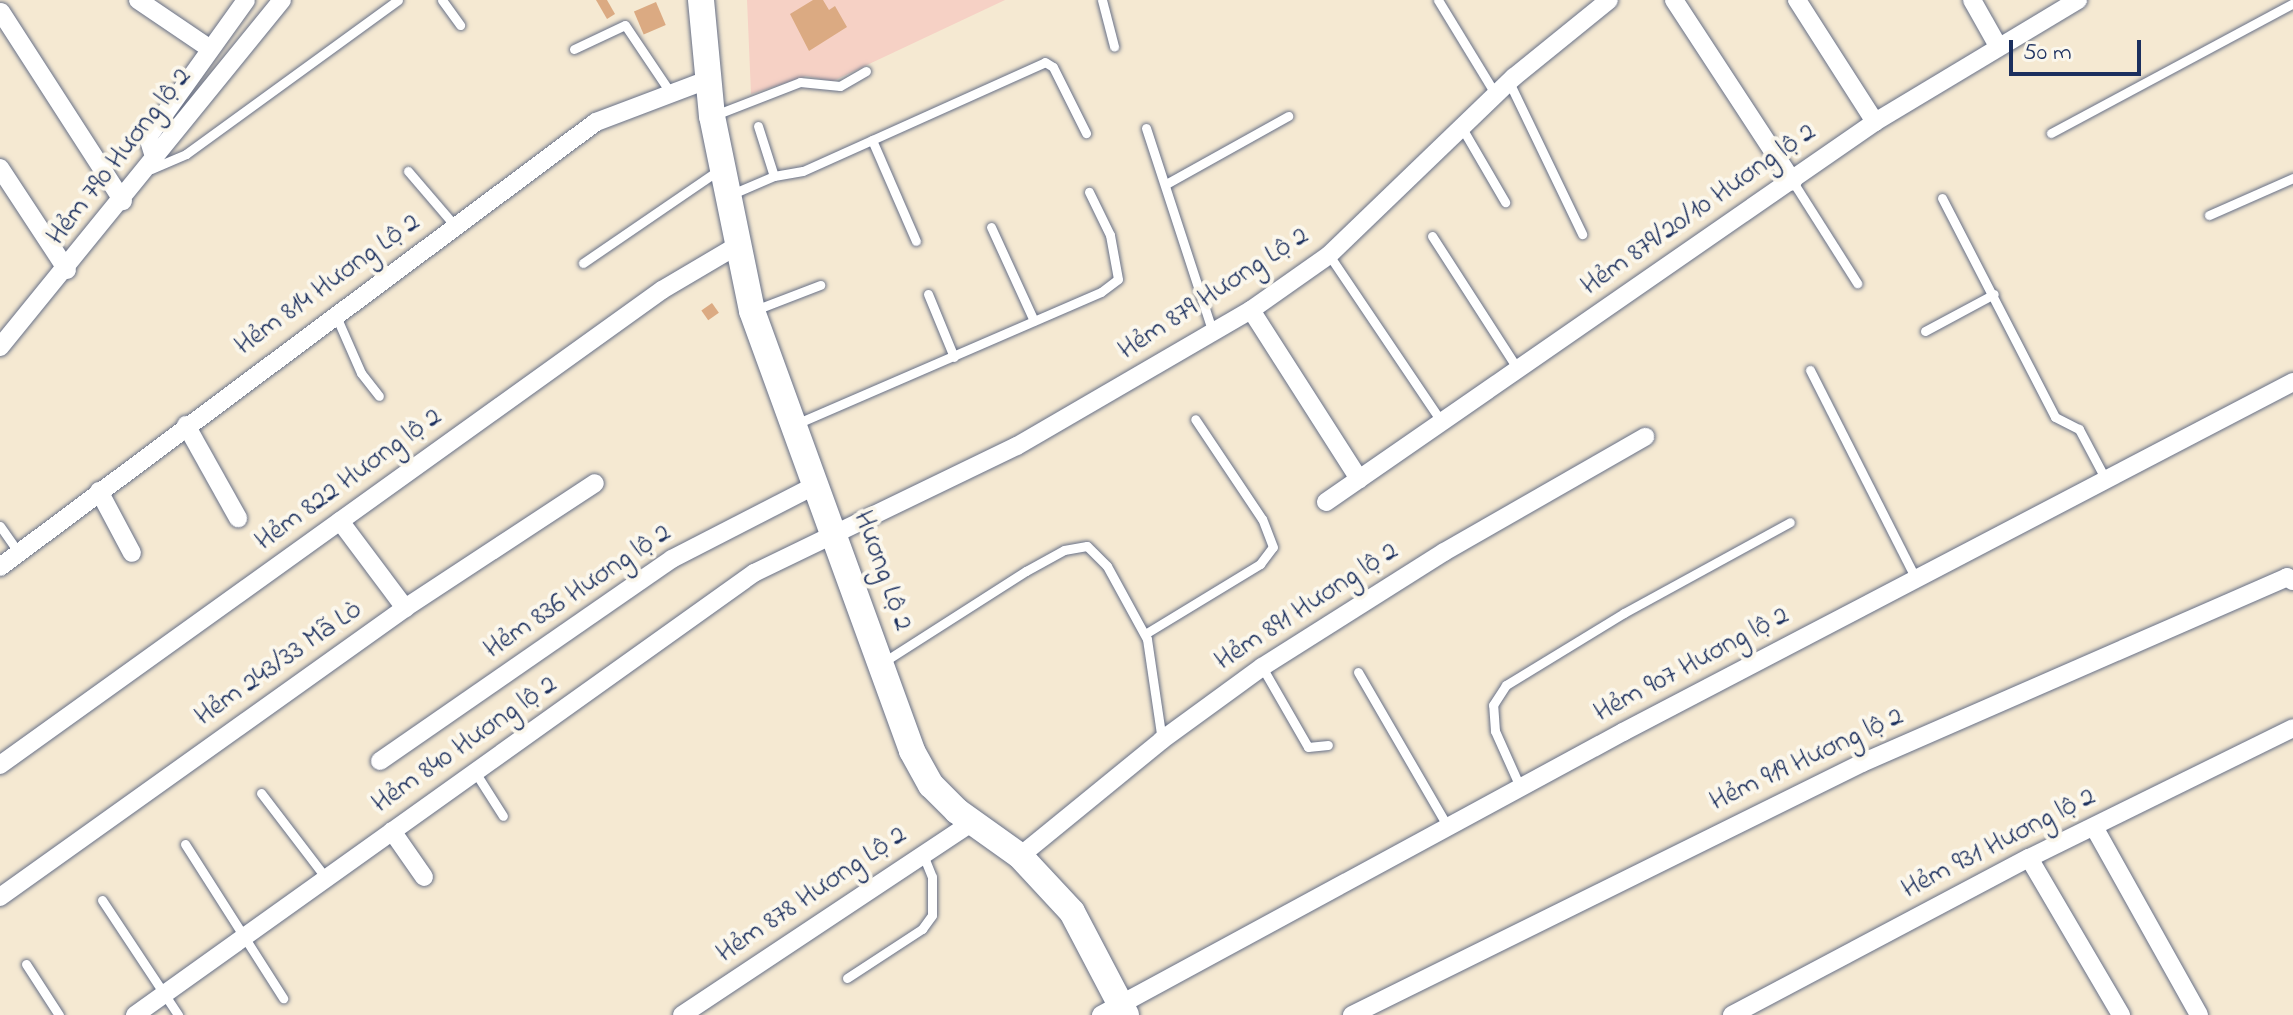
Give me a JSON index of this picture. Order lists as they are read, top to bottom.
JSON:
{
  "streets": {
    "main road": ["Hương Lộ 2"],
    "street": [
      "Hẻm 790 Hương lộ 2",
      "Hẻm 879/20/10 Hương lộ 2",
      "Hẻm 814 Hương Lộ 2",
      "Hẻm 879 Hương Lộ 2",
      "Hẻm 822 Hương lộ 2",
      "Hẻm 836 Hương lộ 2",
      "Hẻm 891 Hương lộ 2",
      "Hẻm 243/33 Mã Lò",
      "Hẻm 907 Hương lộ 2",
      "Hẻm 840 Hương lộ 2",
      "Hẻm 919 Hương lộ 2",
      "Hẻm 931 Hương lộ 2",
      "Hẻm 878 Hương Lộ 2"
    ]
  },
  "crossings": [
    ["Hẻm 814 Hương Lộ 2", "Hương Lộ 2"],
    ["Hẻm 879 Hương Lộ 2", "Hương Lộ 2"],
    ["Hẻm 879 Hương Lộ 2", "Hẻm 840 Hương lộ 2"],
    ["Hẻm 822 Hương lộ 2", "Hương Lộ 2"],
    ["Hương Lộ 2", "Hẻm 836 Hương lộ 2"],
    ["Hương Lộ 2", "Hẻm 891 Hương lộ 2"],
    ["Hương Lộ 2", "Hẻm 907 Hương lộ 2"],
    ["Hương Lộ 2", "Hẻm 840 Hương lộ 2"],
    ["Hương Lộ 2", "Hẻm 878 Hương Lộ 2"],
    ["Hẻm 891 Hương lộ 2", "Hẻm 878 Hương Lộ 2"]
  ],
  "scale_bar": "50 m"
}
